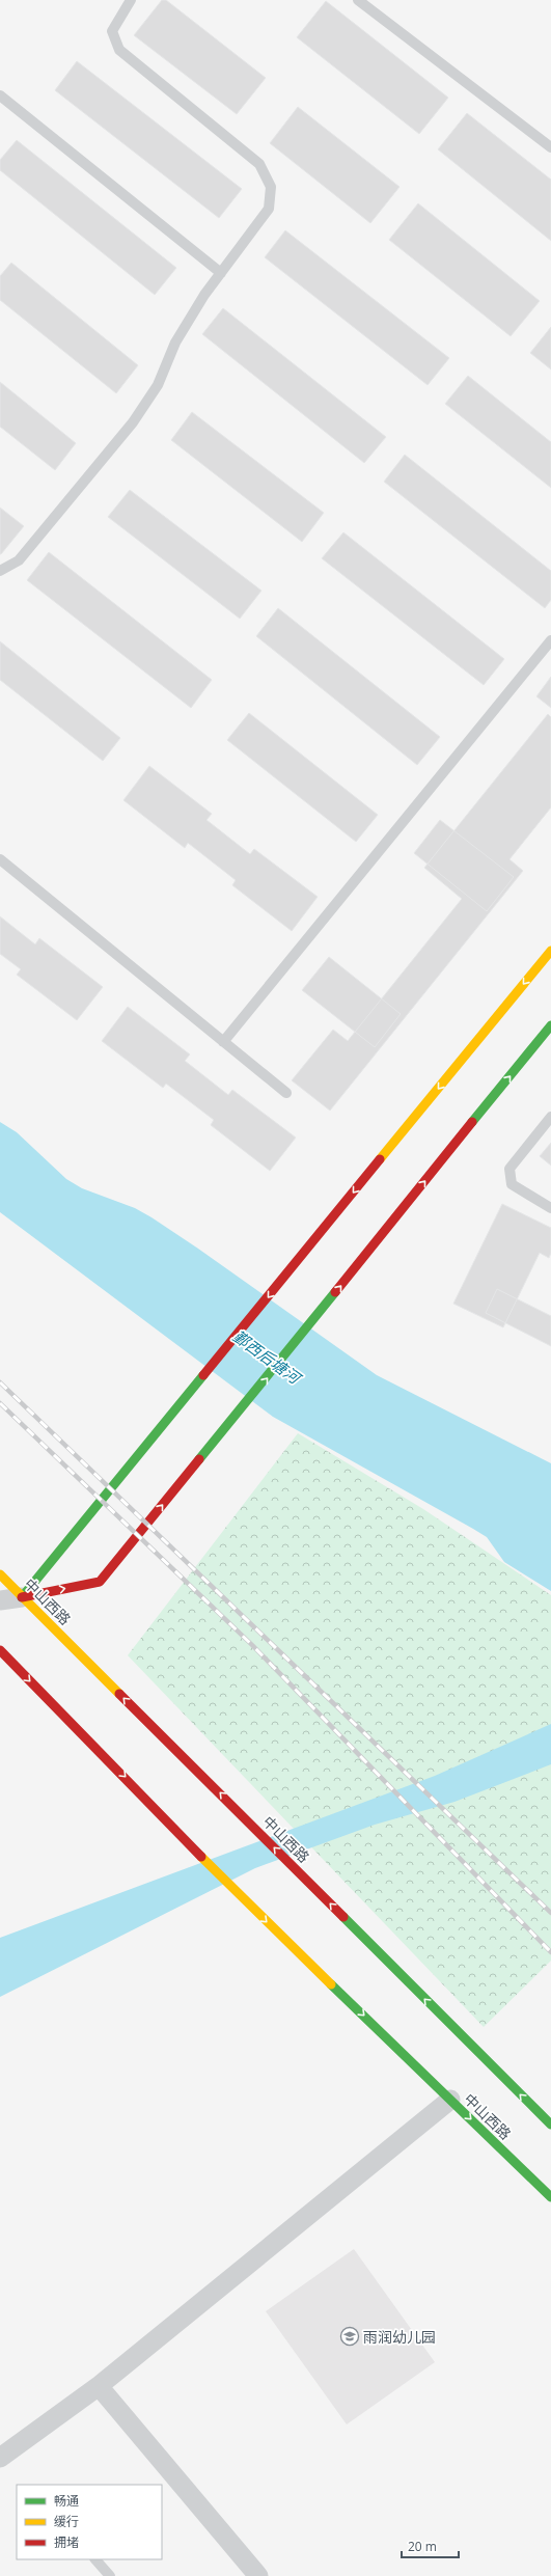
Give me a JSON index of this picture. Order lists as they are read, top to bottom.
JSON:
{
  "streets": {
    "street": ["中山西路"]
  },
  "water": ["鄞西后塘河"],
  "places": {
    "school or university": ["雨润幼儿园"]
  },
  "legend": ["畅通", "缓行", "拥堵"],
  "scale_bar": "20 m"
}
